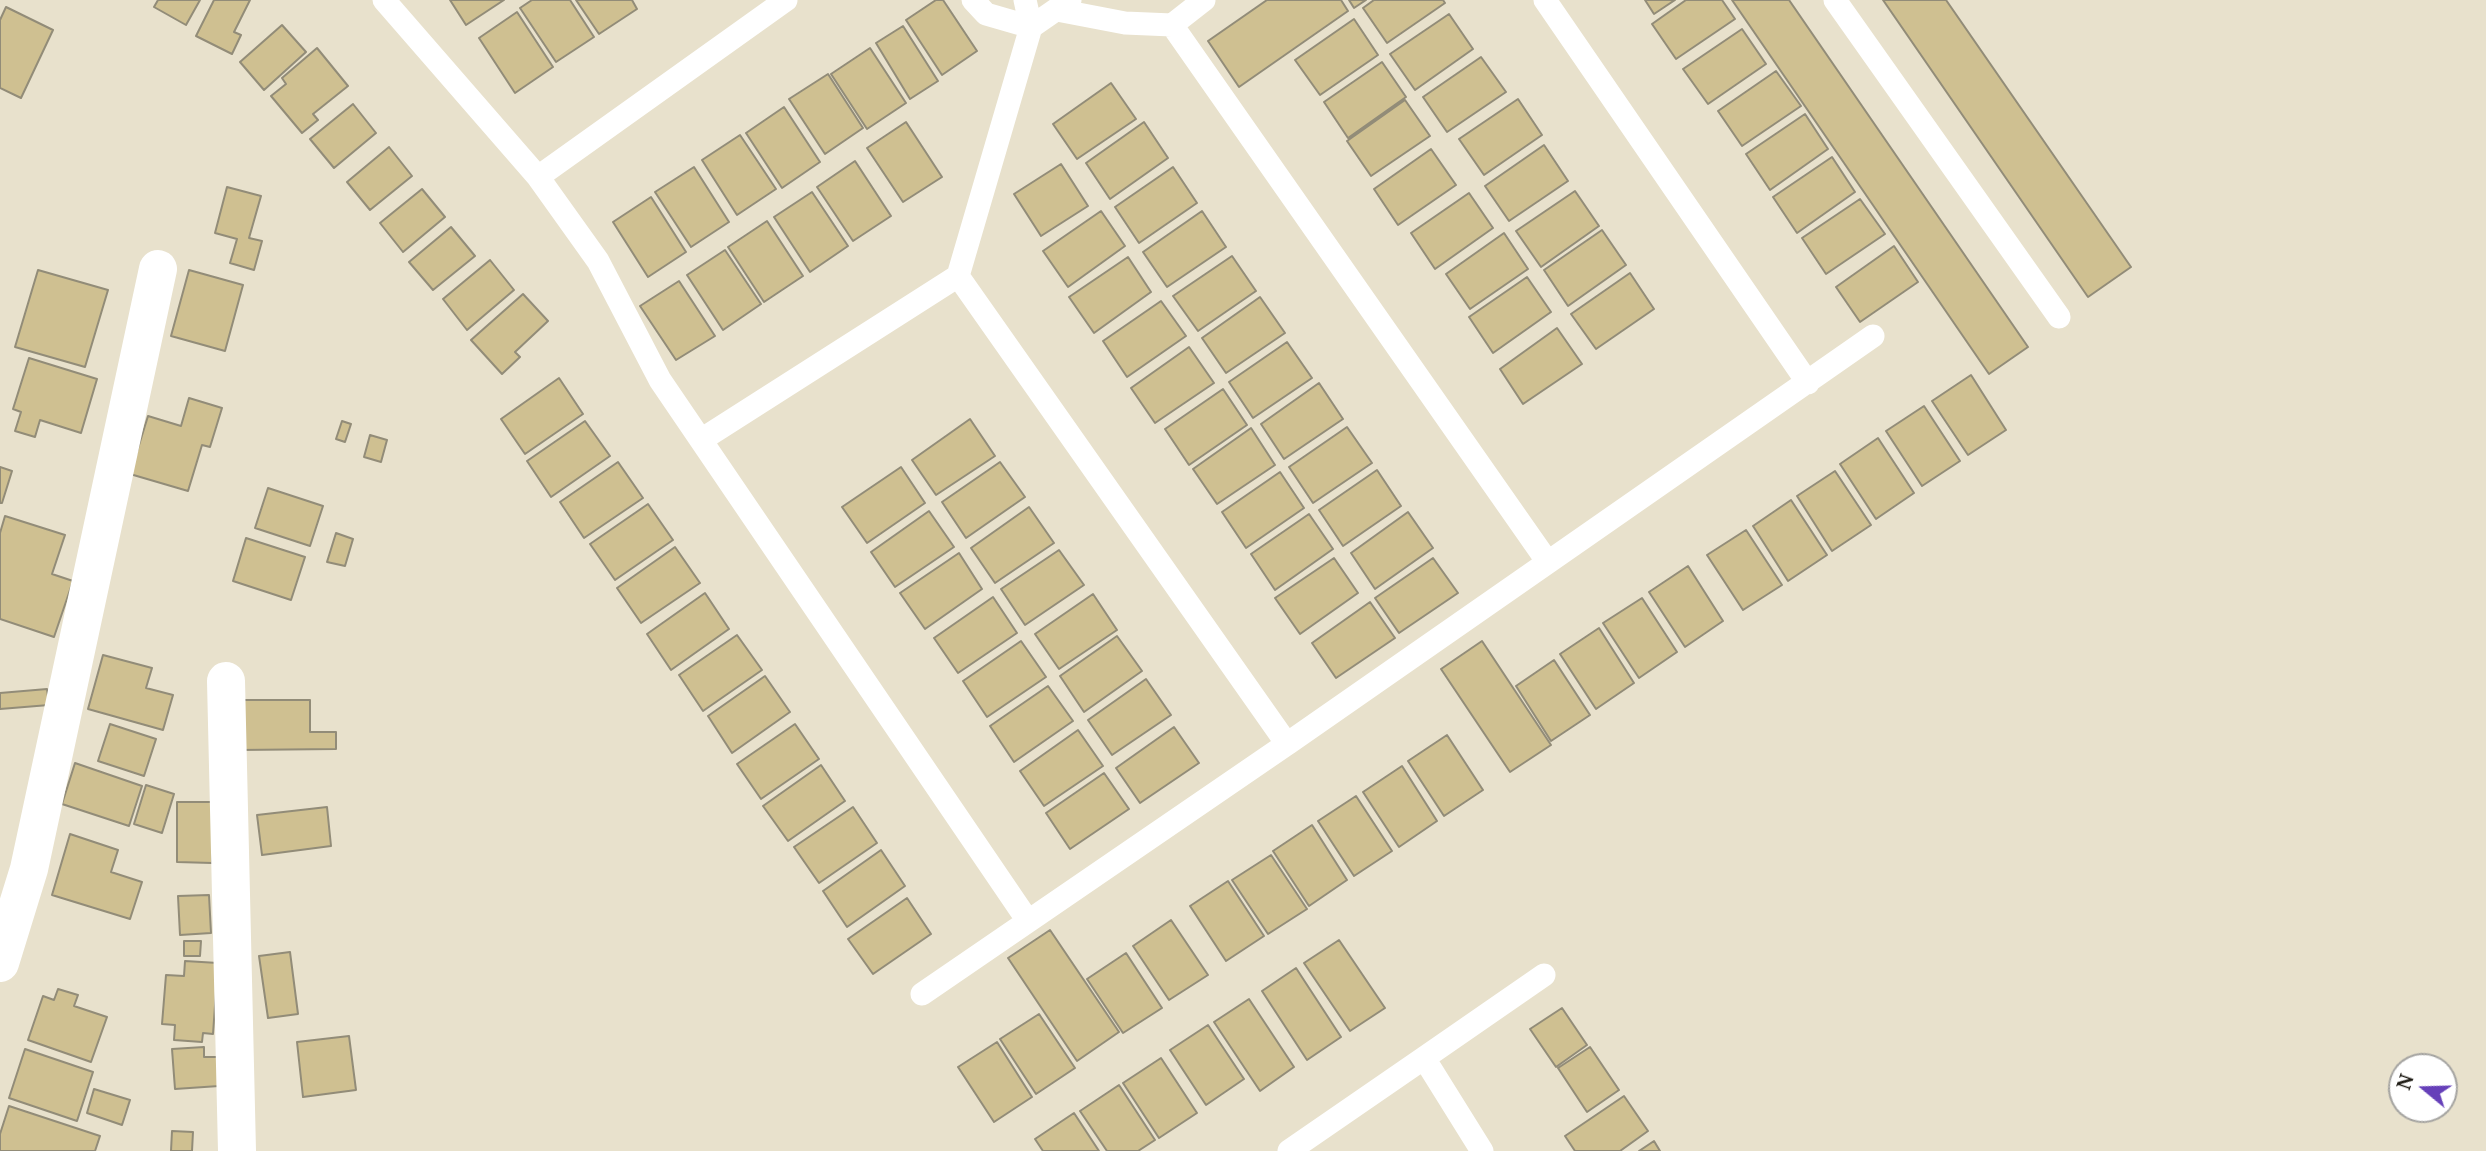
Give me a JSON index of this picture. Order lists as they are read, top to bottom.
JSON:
{
  "north": "left"
}
